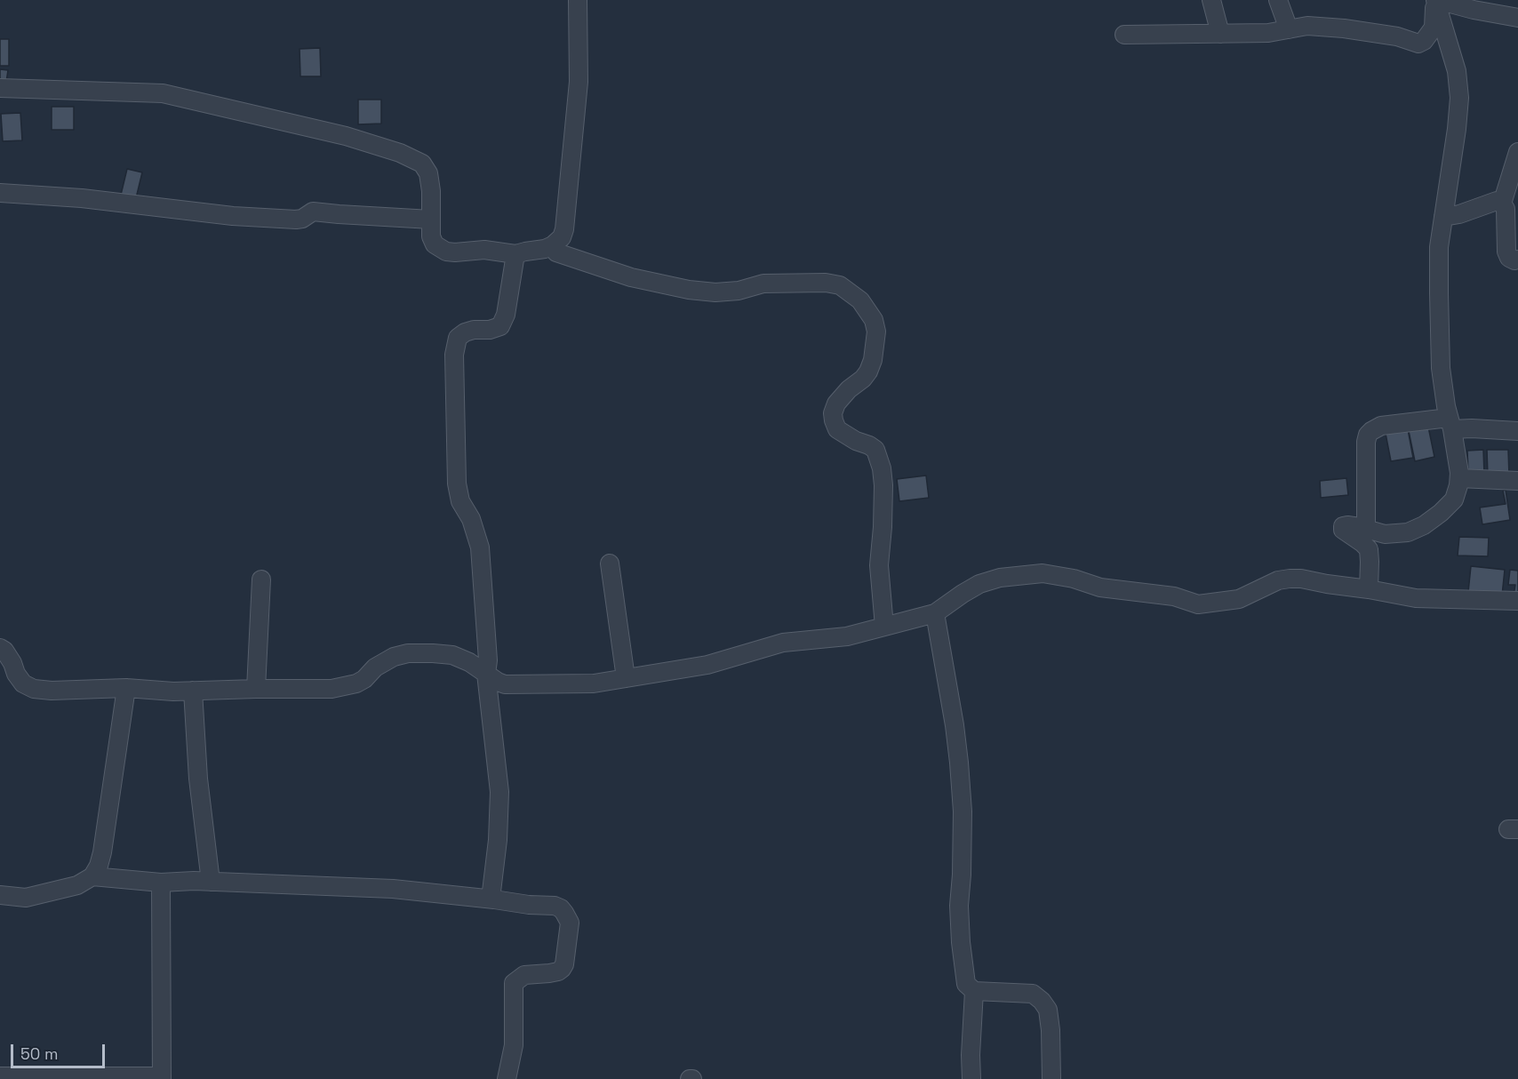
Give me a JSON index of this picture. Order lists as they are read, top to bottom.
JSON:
{
  "scale_bar": "50 m"
}
